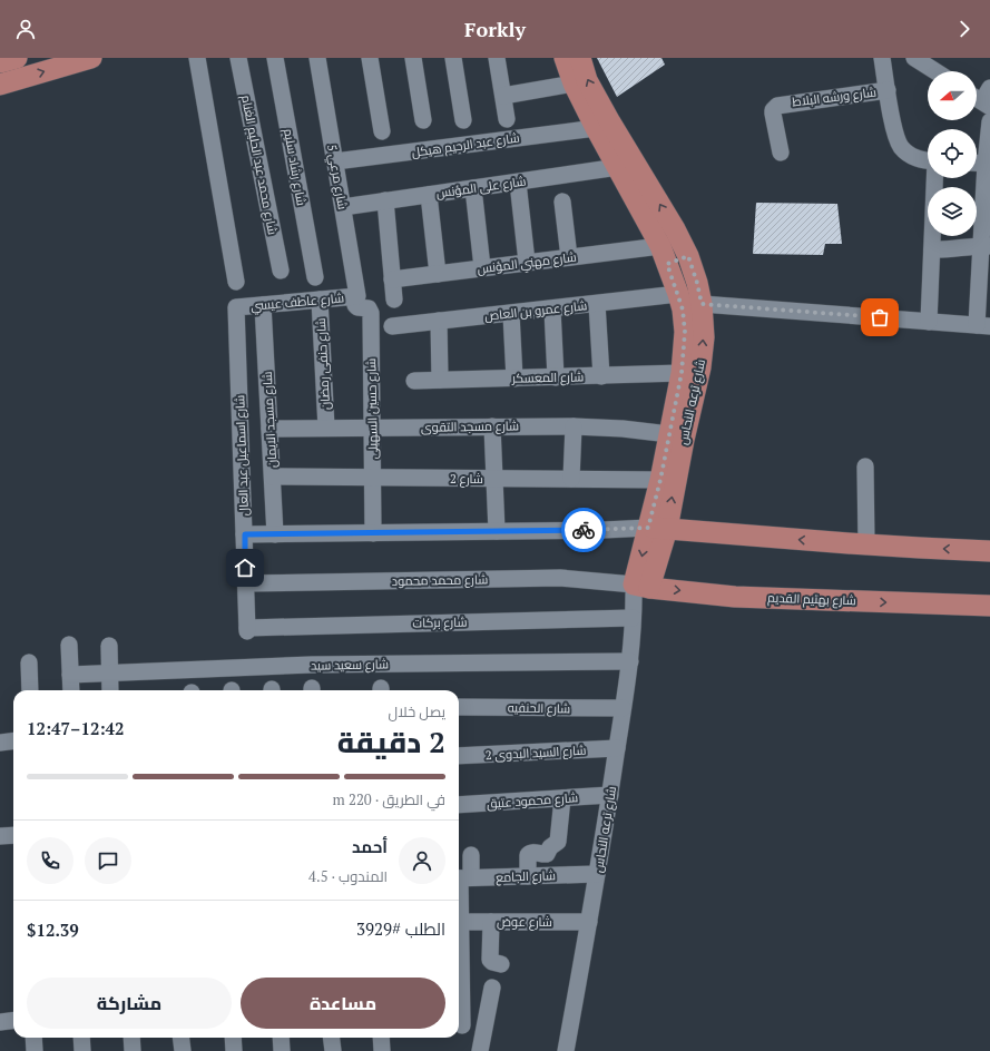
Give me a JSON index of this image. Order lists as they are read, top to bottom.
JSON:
{
  "streets": {
    "main road": ["شارع ترعه النحاس", "شارع بهتيم القديم"],
    "street": [
      "شارع ورشه البلاط",
      "شارع عبد الرحيم هيكل",
      "شارع محمد عبد الحليم الغنام",
      "شارع رشاد سليم",
      "شارع مرعي 5",
      "شارع على المؤنس",
      "شارع مهني المؤنس",
      "شارع عاطف عيسي",
      "شارع عمرو بن العاص",
      "شارع حنفى رمضان",
      "شارع المعسكر",
      "شارع حسين السهيلى",
      "شارع مسجد الايمان",
      "شارع مسجد التقوى",
      "شارع اسماعيل عبد العال",
      "شارع 2",
      "شارع محمد محمود",
      "شارع بركات",
      "شارع سعيد سيد",
      "شارع الحنفيه",
      "شارع السيد البدوى 2",
      "شارع محمود عتيق",
      "شارع الجامع",
      "شارع عوض"
    ]
  },
  "crossings": [
    ["شارع عبد الرحيم هيكل", "شارع مرعي 5"],
    ["شارع عبد الرحيم هيكل", "شارع ترعه النحاس"],
    ["شارع مرعي 5", "شارع على المؤنس"],
    ["شارع مرعي 5", "شارع عاطف عيسي"],
    ["شارع مرعي 5", "شارع حسين السهيلى"],
    ["شارع على المؤنس", "شارع ترعه النحاس"],
    ["شارع مهني المؤنس", "شارع ترعه النحاس"],
    ["شارع عاطف عيسي", "شارع حنفى رمضان"],
    ["شارع عاطف عيسي", "شارع حسين السهيلى"],
    ["شارع عاطف عيسي", "شارع مسجد الايمان"],
    ["شارع عاطف عيسي", "شارع اسماعيل عبد العال"],
    ["شارع عمرو بن العاص", "شارع ترعه النحاس"],
    ["شارع حنفى رمضان", "شارع مسجد التقوى"],
    ["شارع المعسكر", "شارع ترعه النحاس"],
    ["شارع ترعه النحاس", "شارع مسجد التقوى"],
    ["شارع ترعه النحاس", "شارع 2"],
    ["شارع ترعه النحاس", "شارع محمد محمود"],
    ["شارع ترعه النحاس", "شارع بهتيم القديم"],
    ["شارع ترعه النحاس", "شارع بركات"],
    ["شارع ترعه النحاس", "شارع سعيد سيد"],
    ["شارع ترعه النحاس", "شارع الحنفيه"],
    ["شارع ترعه النحاس", "شارع السيد البدوى 2"],
    ["شارع ترعه النحاس", "شارع محمود عتيق"],
    ["شارع ترعه النحاس", "شارع الجامع"],
    ["شارع ترعه النحاس", "شارع عوض"],
    ["شارع حسين السهيلى", "شارع مسجد التقوى"],
    ["شارع حسين السهيلى", "شارع 2"],
    ["شارع مسجد الايمان", "شارع مسجد التقوى"],
    ["شارع مسجد الايمان", "شارع 2"],
    ["شارع اسماعيل عبد العال", "شارع محمد محمود"],
    ["شارع اسماعيل عبد العال", "شارع بركات"],
    ["شارع محمد محمود", "شارع بهتيم القديم"]
  ],
  "north": "left",
  "page": {
    "header": "Forkly",
    "heading": ["2 دقيقة", "يصل خلال", "12:42–12:47"],
    "panel": [
      "أحمد",
      "المندوب · 4.5",
      "الطلب #3929",
      "$12.39"
    ],
    "bar": "في الطريق · 220 m",
    "buttons": ["مساعدة", "مشاركة"]
  }
}
